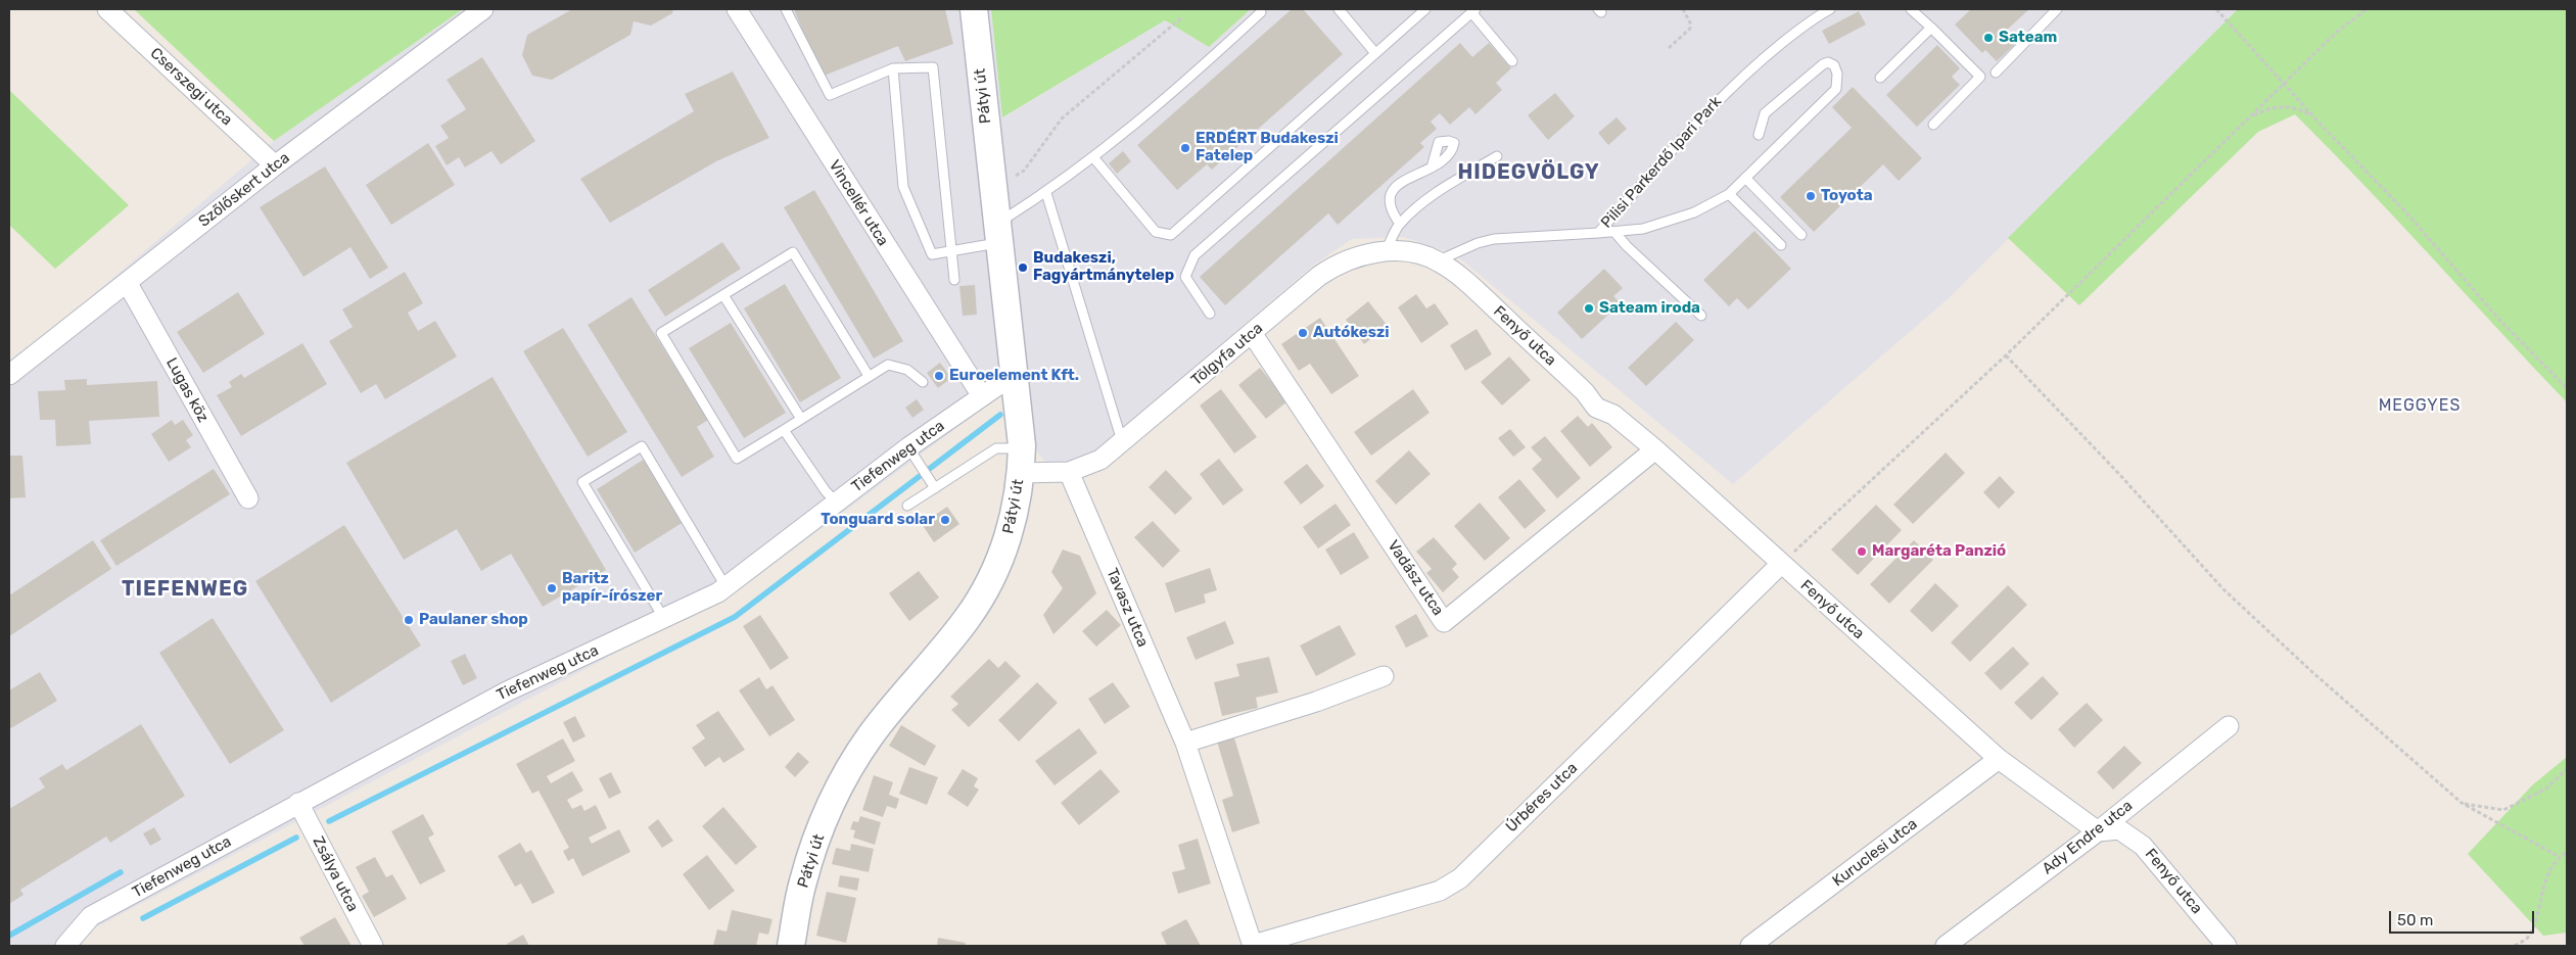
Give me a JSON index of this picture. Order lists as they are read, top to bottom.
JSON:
{
  "streets": {
    "main road": ["Pátyi út"],
    "street": [
      "Cserszegi utca",
      "Szőlőskert utca",
      "Vincellér utca",
      "Fenyő utca",
      "Tölgyfa utca",
      "Lugas köz",
      "Tiefenweg utca",
      "Vadász utca",
      "Tavasz utca",
      "Úrbéres utca",
      "Ady Endre utca",
      "Kuruclesi utca",
      "Zsálya utca"
    ],
    "lane": ["Pilisi Parkerdő Ipari Park"]
  },
  "crossings": [
    ["Cserszegi utca", "Szőlőskert utca"],
    ["Pátyi út", "Tölgyfa utca"],
    ["Pátyi út", "Tiefenweg utca"],
    ["Pilisi Parkerdő Ipari Park", "Fenyő utca"],
    ["Pilisi Parkerdő Ipari Park", "Tölgyfa utca"],
    ["Szőlőskert utca", "Lugas köz"],
    ["Vincellér utca", "Tiefenweg utca"],
    ["Fenyő utca", "Tölgyfa utca"],
    ["Fenyő utca", "Vadász utca"],
    ["Fenyő utca", "Úrbéres utca"],
    ["Fenyő utca", "Ady Endre utca"],
    ["Fenyő utca", "Kuruclesi utca"],
    ["Tölgyfa utca", "Vadász utca"],
    ["Tölgyfa utca", "Tavasz utca"],
    ["Tiefenweg utca", "Zsálya utca"],
    ["Tavasz utca", "Úrbéres utca"]
  ],
  "districts": ["HIDEGVÖLGY", "MEGGYES", "TIEFENWEG"],
  "places": [
    "Sateam",
    "ERDÉRT Budakeszi Fatelep",
    "Toyota",
    "Budakeszi, Fagyártmánytelep",
    "Sateam iroda",
    "Autókeszi",
    "Euroelement Kft.",
    "Tonguard solar",
    "Margaréta Panzió",
    "Baritz papír-írószer",
    "Paulaner shop"
  ],
  "scale_bar": "50 m"
}
